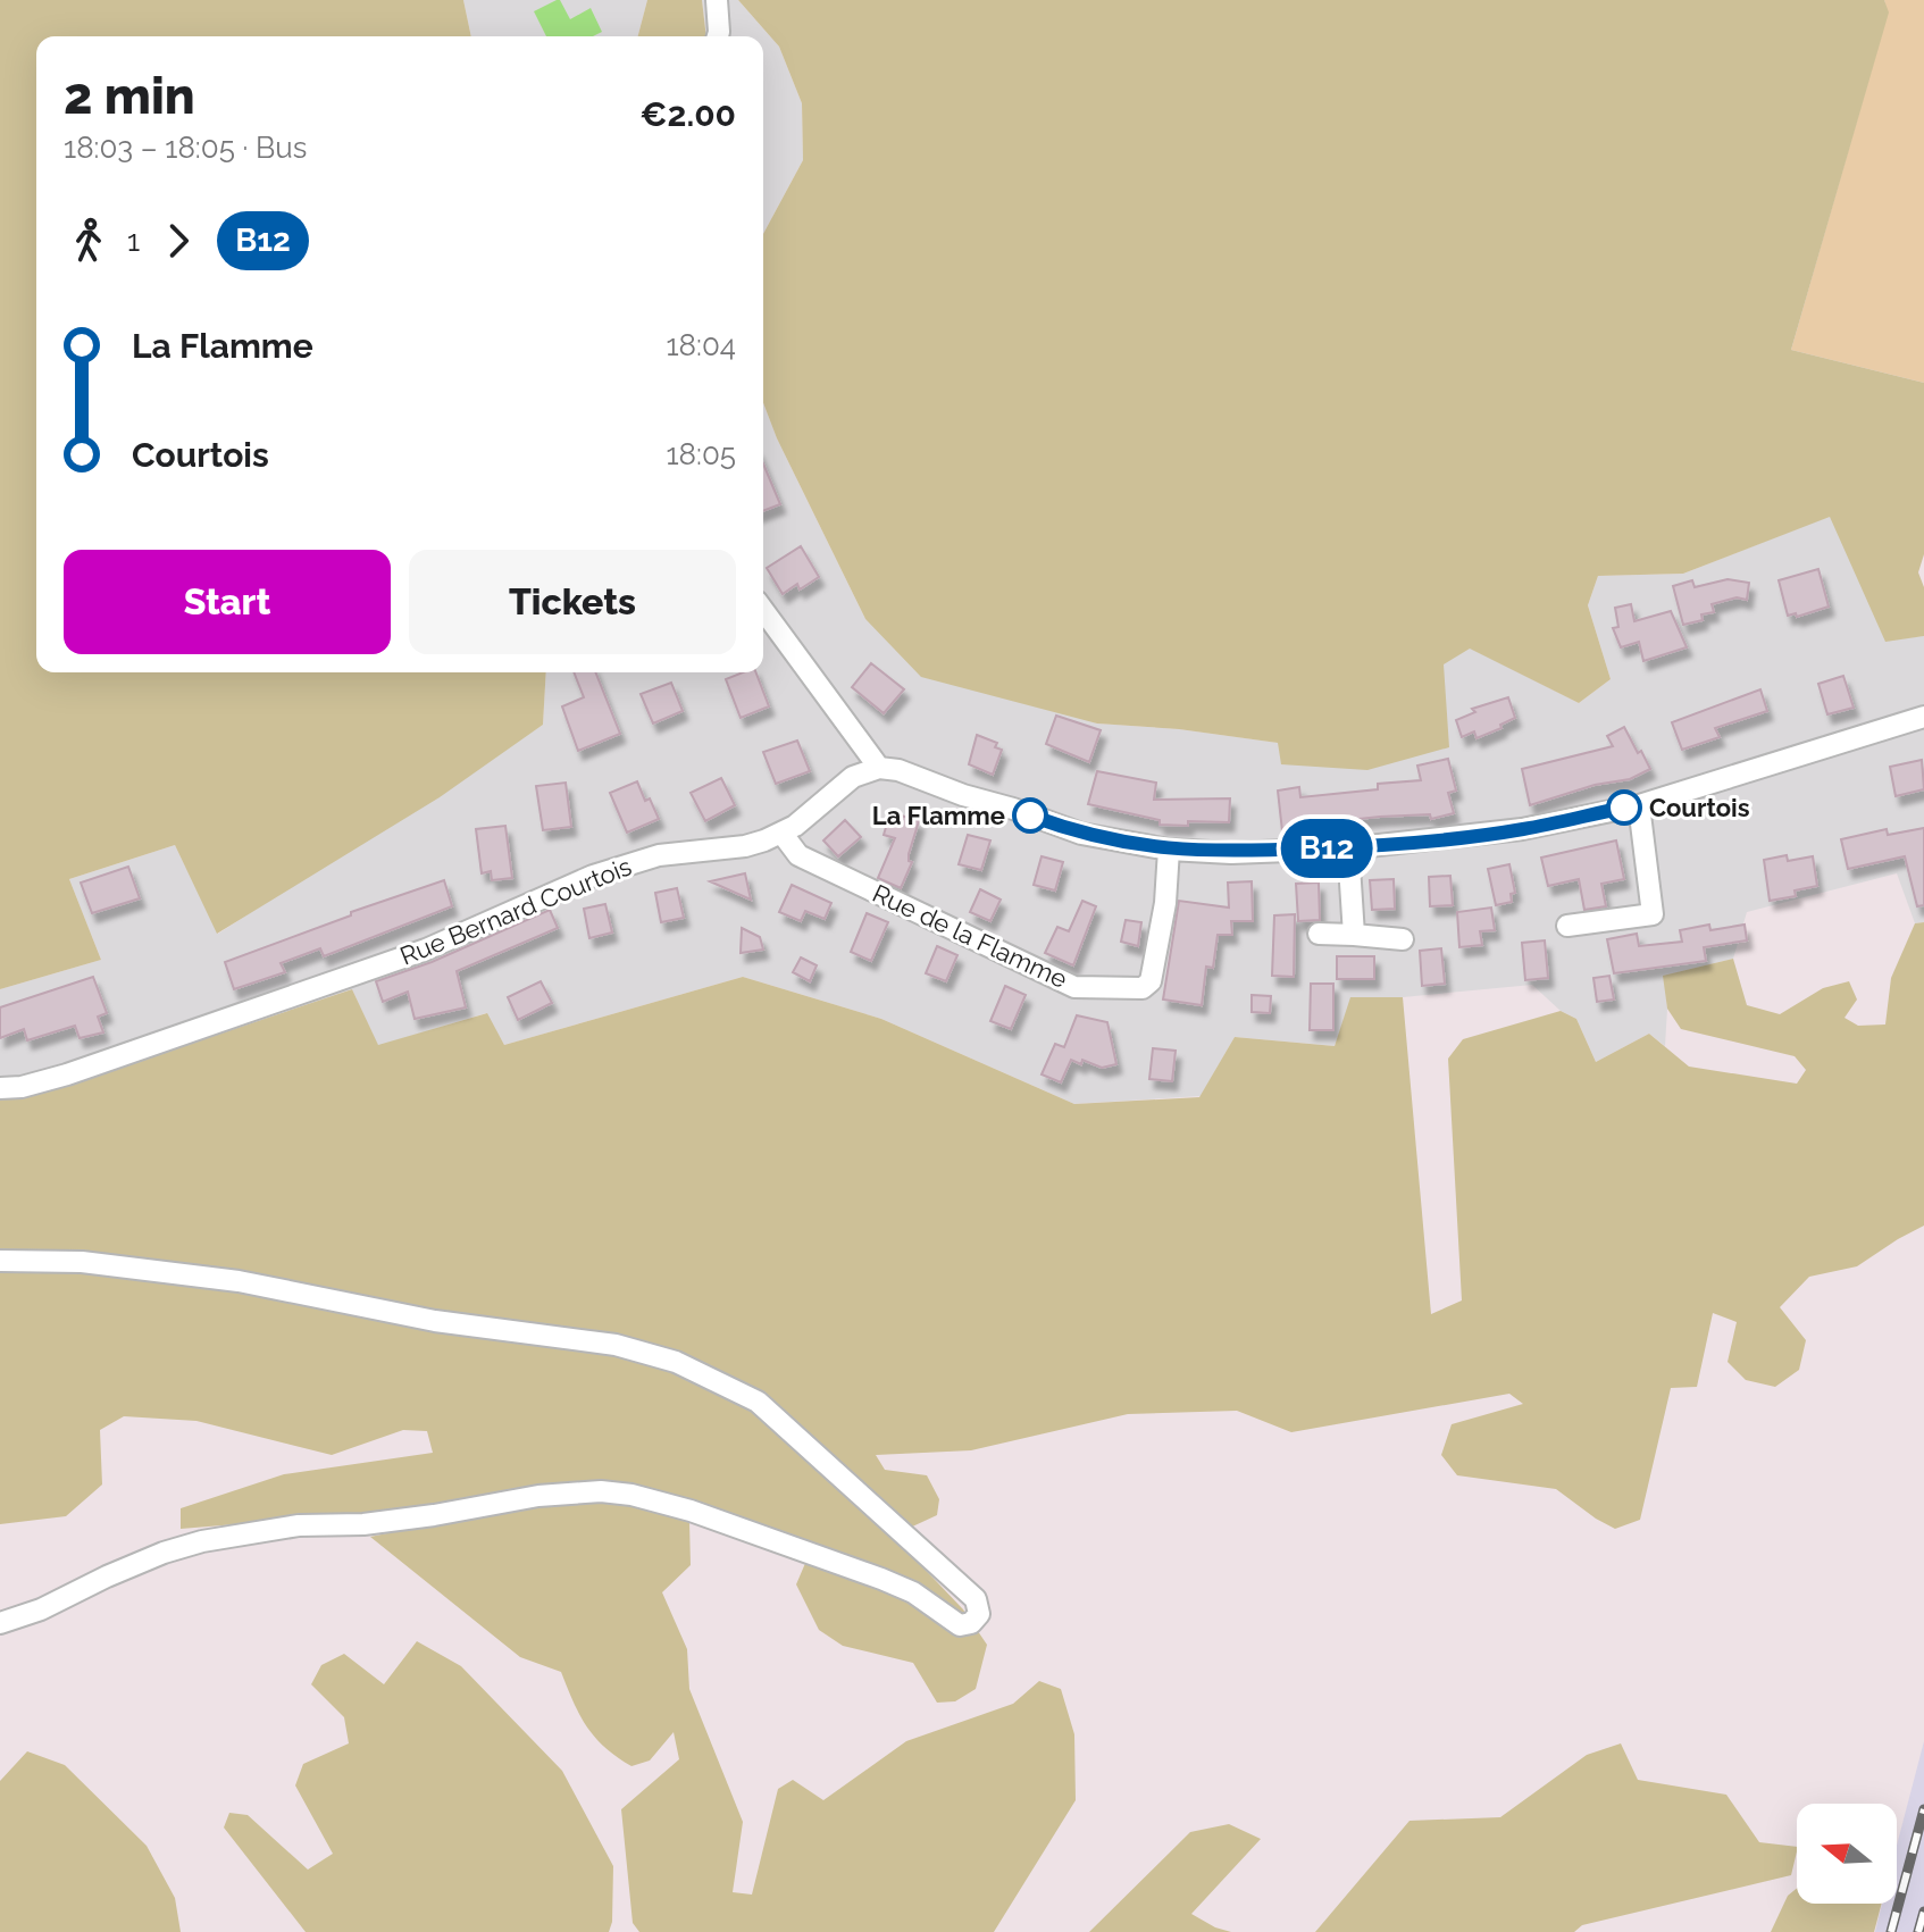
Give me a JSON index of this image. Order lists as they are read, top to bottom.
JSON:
{
  "streets": {
    "street": ["Rue Bernard Courtois", "Rue de la Flamme"]
  },
  "crossings": [
    ["Rue Bernard Courtois", "Rue de la Flamme"]
  ],
  "places": ["Courtois", "La Flamme"],
  "lines": ["bus line B12"],
  "north": "left",
  "page": {
    "on_map": "B12",
    "heading": ["2 min", "18:03 – 18:05 · Bus", "€2.00"],
    "legs": ["1", "B12"],
    "list": [
      {
        "name": "La Flamme",
        "value": "18:04"
      },
      {
        "name": "Courtois",
        "value": "18:05"
      }
    ],
    "buttons": ["Start", "Tickets"]
  }
}
